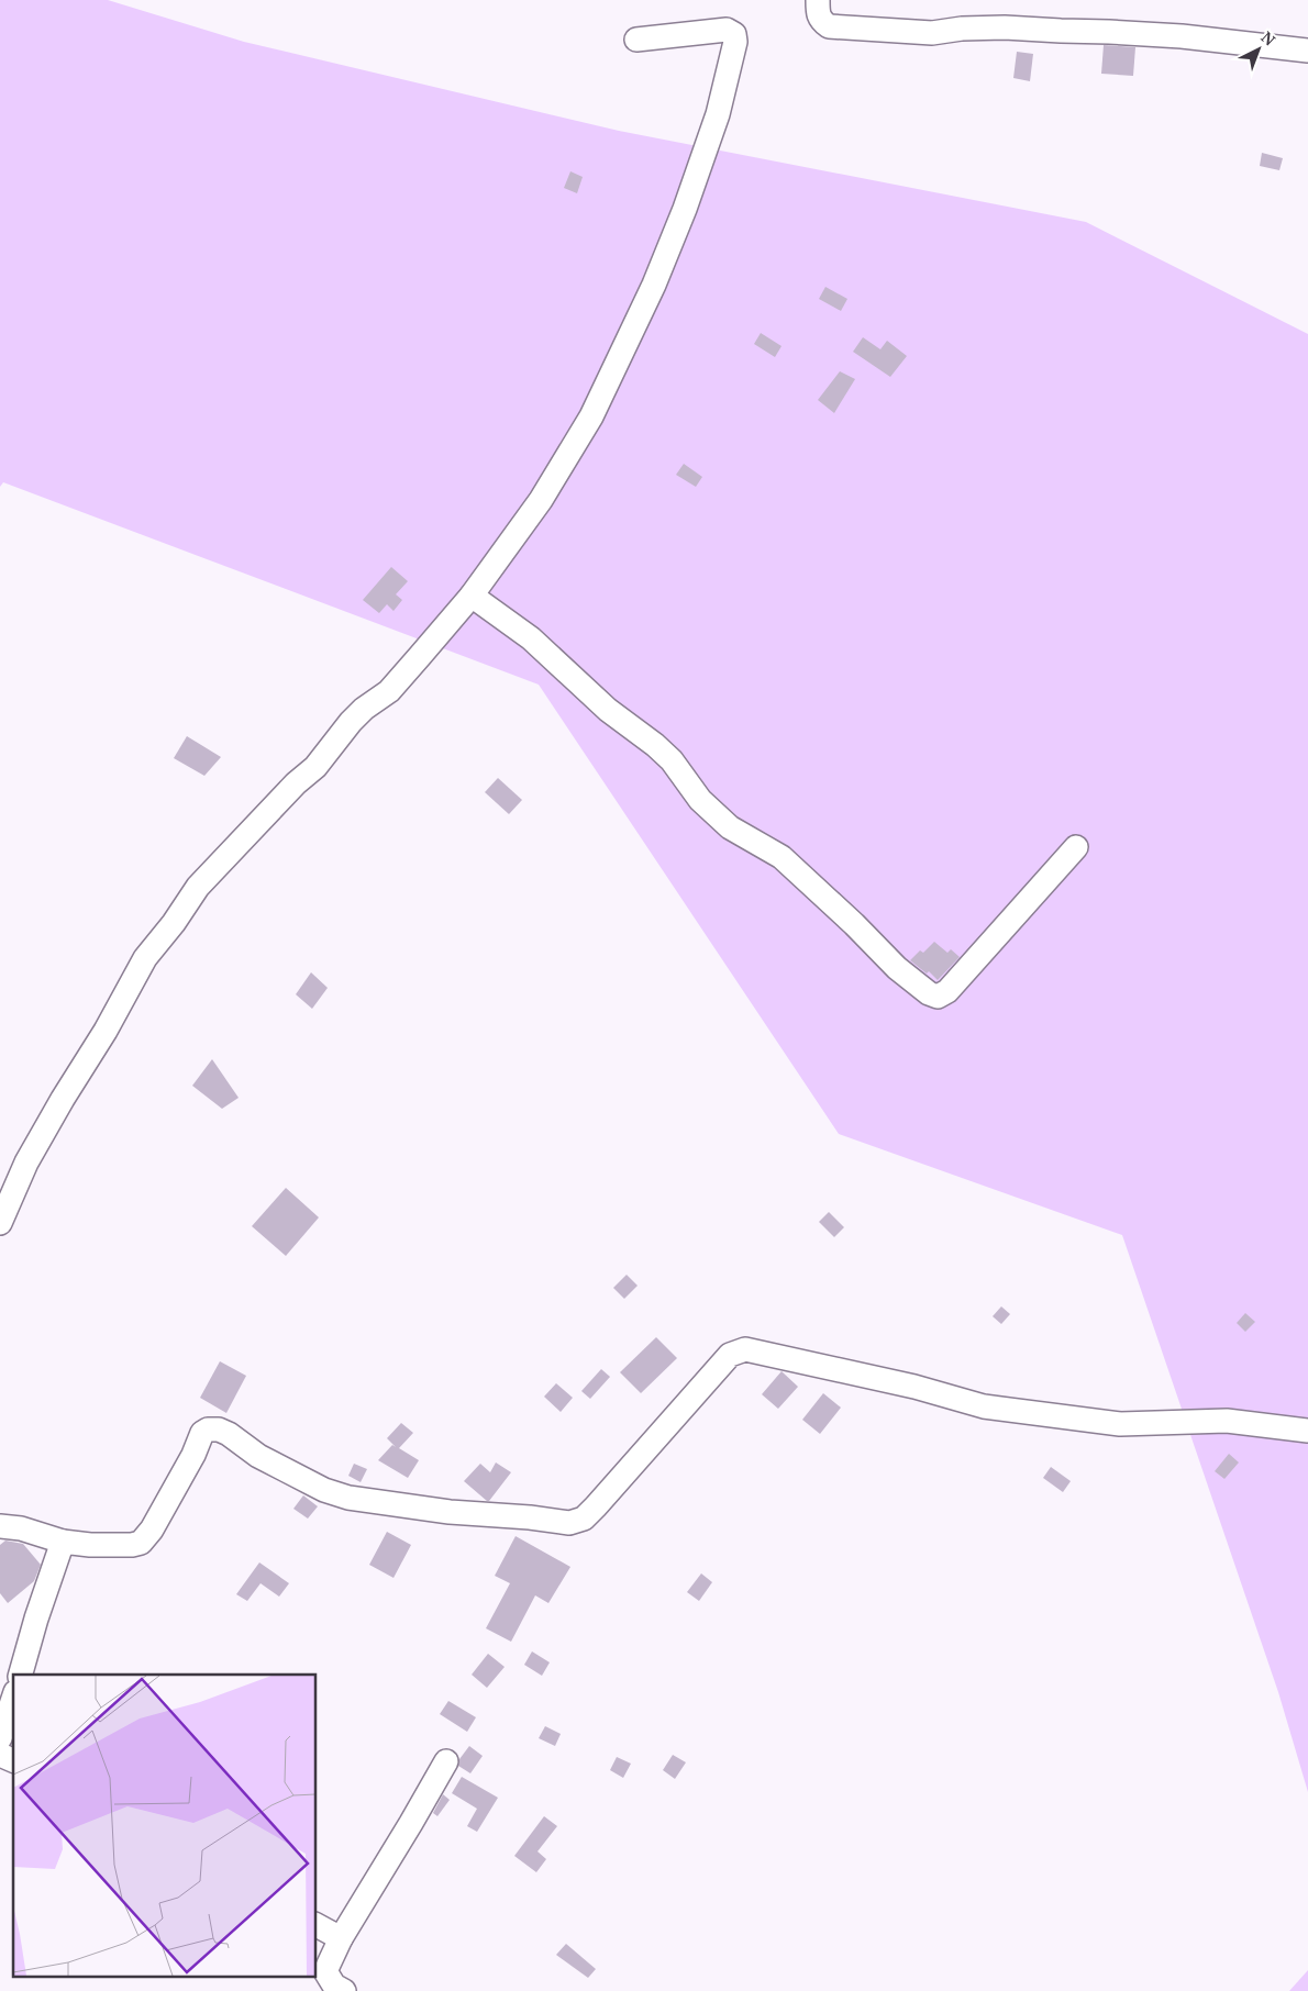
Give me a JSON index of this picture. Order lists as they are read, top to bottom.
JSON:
{
  "north": "top right"
}
